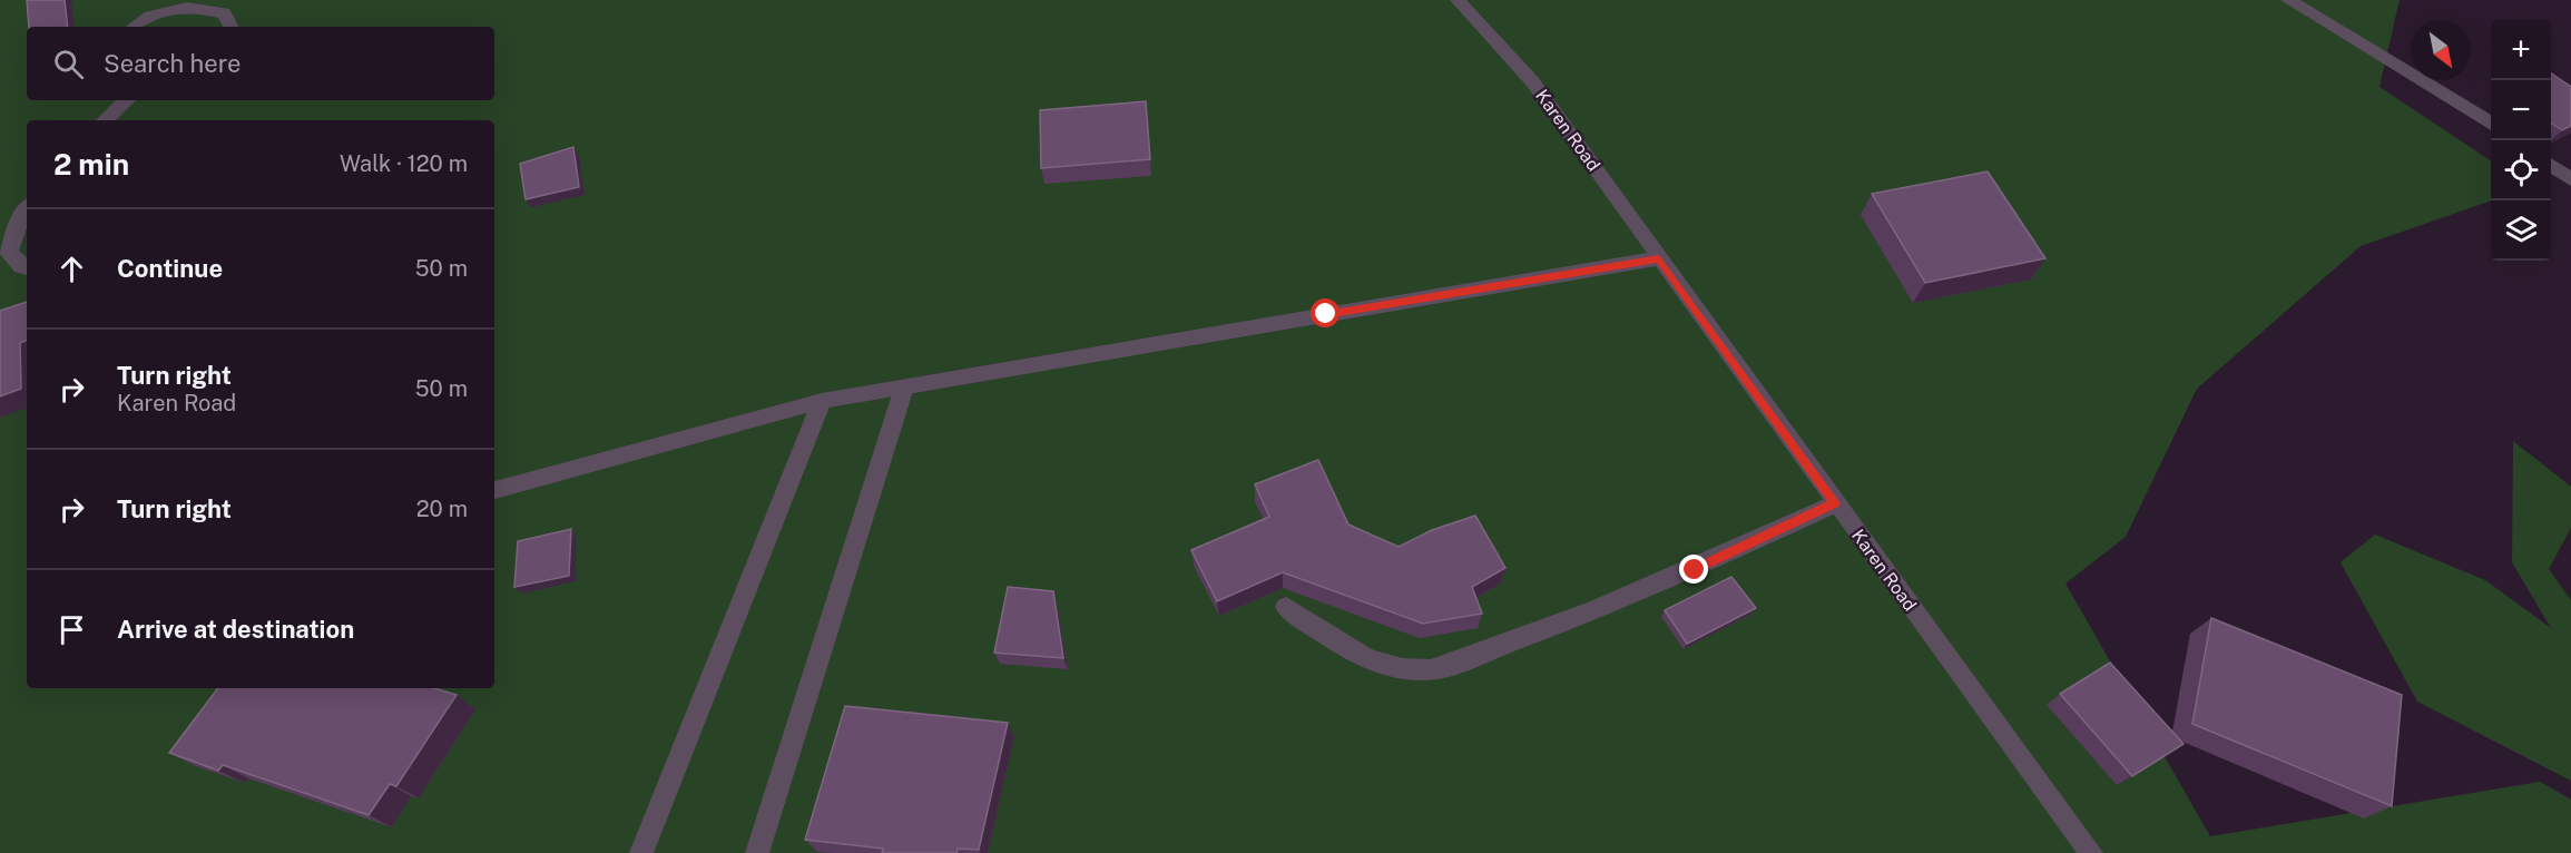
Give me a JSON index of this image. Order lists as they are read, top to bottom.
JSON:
{
  "streets": {
    "street": ["Karen Road"]
  },
  "north": "bottom right",
  "page": {
    "map_buttons": ["+", "−"],
    "search": "Search here",
    "heading": ["2 min", "Walk · 120 m"],
    "list": [
      ["Continue", "50 m"],
      ["Turn right", "Karen Road", "50 m"],
      ["Turn right", "20 m"],
      "Arrive at destination"
    ]
  }
}
